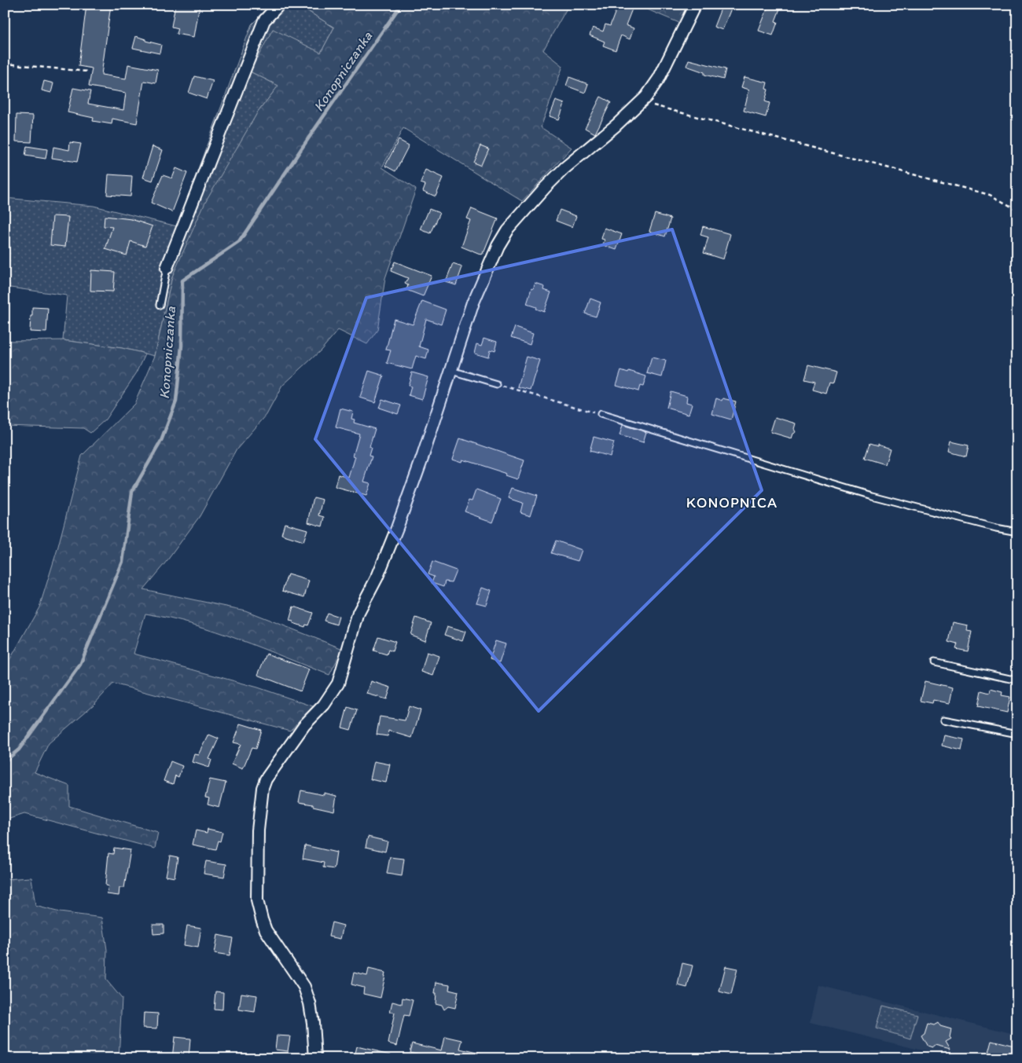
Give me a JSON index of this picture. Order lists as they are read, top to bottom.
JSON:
{
  "districts": ["KONOPNICA"],
  "water": ["Konopniczanka"]
}
